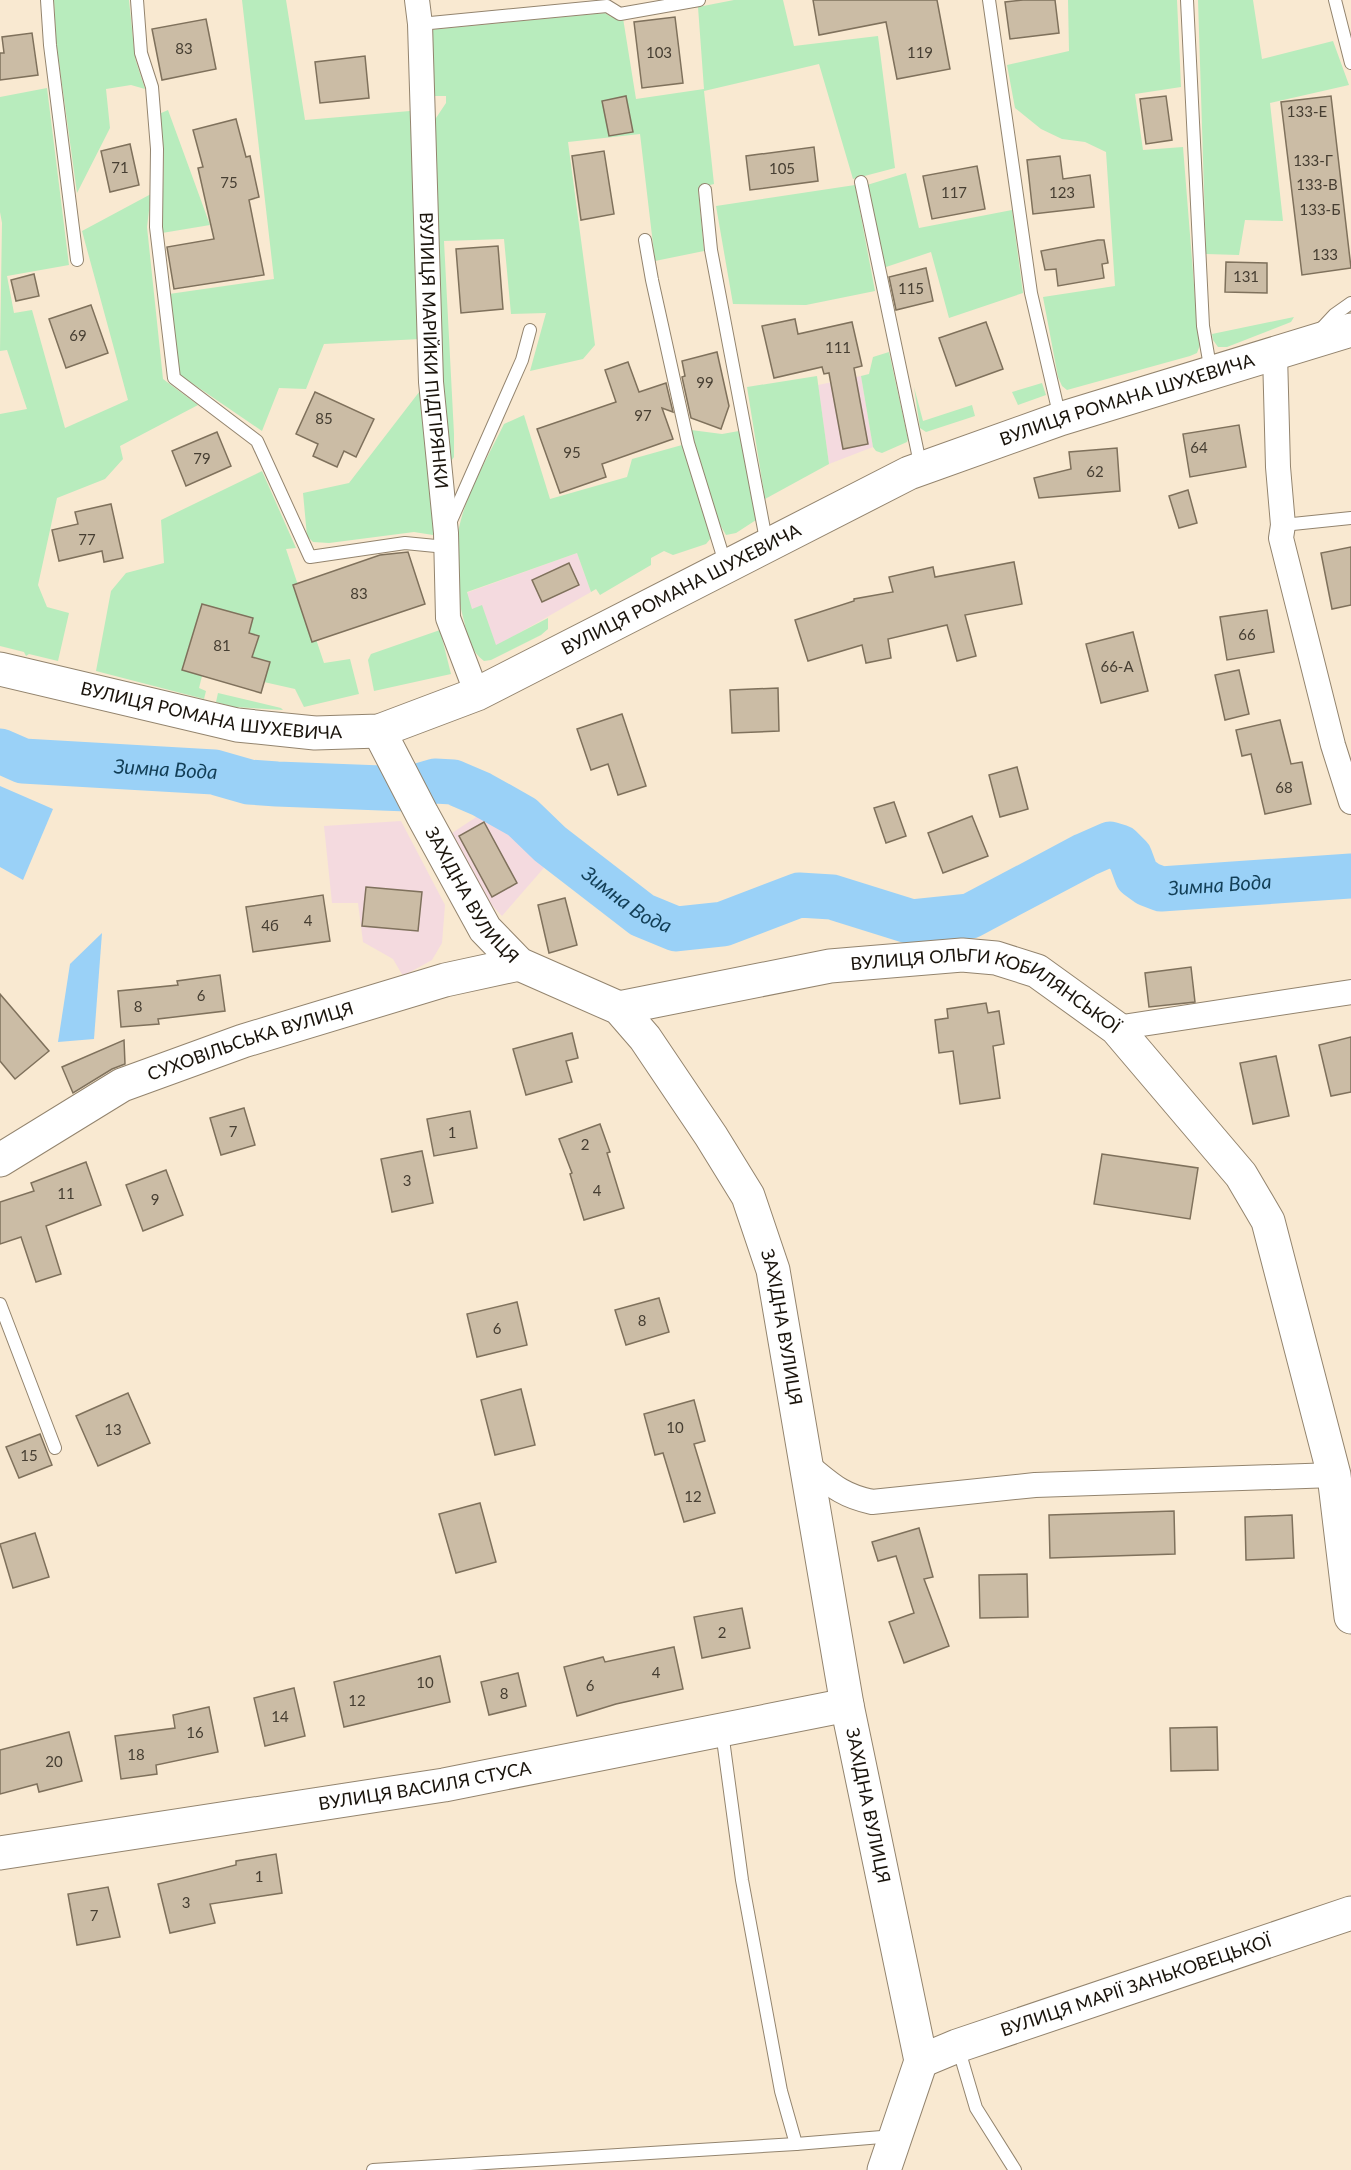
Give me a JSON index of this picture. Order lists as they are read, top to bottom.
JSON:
{
  "streets": {
    "street": [
      "ВУЛИЦЯ МАРІЙКИ ПІДГІРЯНКИ",
      "ВУЛИЦЯ РОМАНА ШУХЕВИЧА",
      "ЗАХІДНА ВУЛИЦЯ",
      "ВУЛИЦЯ ОЛЬГИ КОБИЛЯНСЬКОЇ",
      "СУХОВІЛЬСЬКА ВУЛИЦЯ",
      "ВУЛИЦЯ ВАСИЛЯ СТУСА",
      "ВУЛИЦЯ МАРІЇ ЗАНЬКОВЕЦЬКОЇ"
    ]
  },
  "crossings": [
    ["ВУЛИЦЯ МАРІЙКИ ПІДГІРЯНКИ", "ВУЛИЦЯ РОМАНА ШУХЕВИЧА"],
    ["ВУЛИЦЯ РОМАНА ШУХЕВИЧА", "ЗАХІДНА ВУЛИЦЯ"],
    ["ЗАХІДНА ВУЛИЦЯ", "ВУЛИЦЯ ОЛЬГИ КОБИЛЯНСЬКОЇ"],
    ["ЗАХІДНА ВУЛИЦЯ", "СУХОВІЛЬСЬКА ВУЛИЦЯ"],
    ["ЗАХІДНА ВУЛИЦЯ", "ВУЛИЦЯ ВАСИЛЯ СТУСА"],
    ["ЗАХІДНА ВУЛИЦЯ", "ВУЛИЦЯ МАРІЇ ЗАНЬКОВЕЦЬКОЇ"]
  ],
  "water": ["Зимна Вода"],
  "house_numbers": [
    "83",
    "103",
    "119",
    "133-Е",
    "133-Г",
    "71",
    "105",
    "75",
    "133-В",
    "117",
    "123",
    "133-Б",
    "133",
    "131",
    "115",
    "69",
    "111",
    "99",
    "97",
    "85",
    "64",
    "95",
    "79",
    "62",
    "77",
    "83",
    "66",
    "81",
    "66-А",
    "68",
    "4",
    "4б",
    "6",
    "8",
    "7",
    "1",
    "2",
    "3",
    "4",
    "11",
    "9",
    "8",
    "6",
    "10",
    "13",
    "15",
    "12",
    "2",
    "4",
    "10",
    "6",
    "8",
    "12",
    "14",
    "16",
    "18",
    "20",
    "1",
    "3",
    "7"
  ]
}
